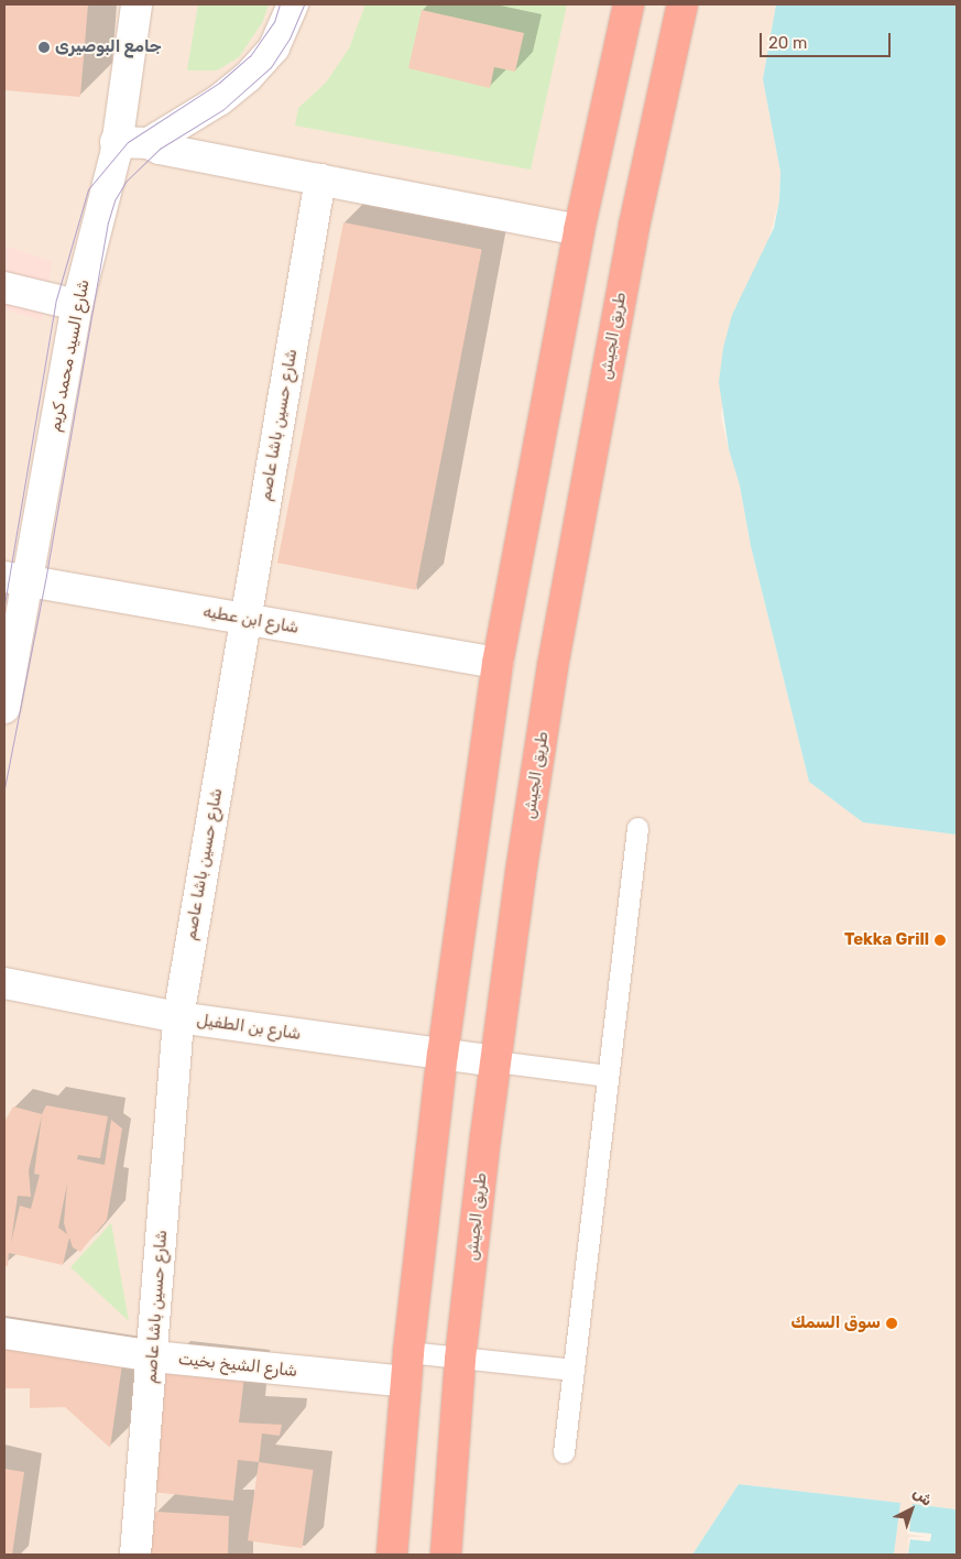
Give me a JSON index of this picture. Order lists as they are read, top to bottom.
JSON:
{
  "streets": {
    "highway": ["طريق الجيش"],
    "street": [
      "شارع السيد محمد كريم",
      "شارع حسين باشا عاصم",
      "شارع ابن عطيه",
      "شارع بن الطفيل",
      "شارع الشيخ بخيت"
    ]
  },
  "crossings": [
    ["طريق الجيش", "شارع بن الطفيل"],
    ["شارع السيد محمد كريم", "شارع ابن عطيه"],
    ["شارع حسين باشا عاصم", "شارع ابن عطيه"],
    ["شارع حسين باشا عاصم", "شارع بن الطفيل"],
    ["شارع حسين باشا عاصم", "شارع الشيخ بخيت"]
  ],
  "places": ["جامع البوصيرى", "Tekka Grill", "سوق السمك"],
  "scale_bar": "20 m",
  "north": "top right"
}
